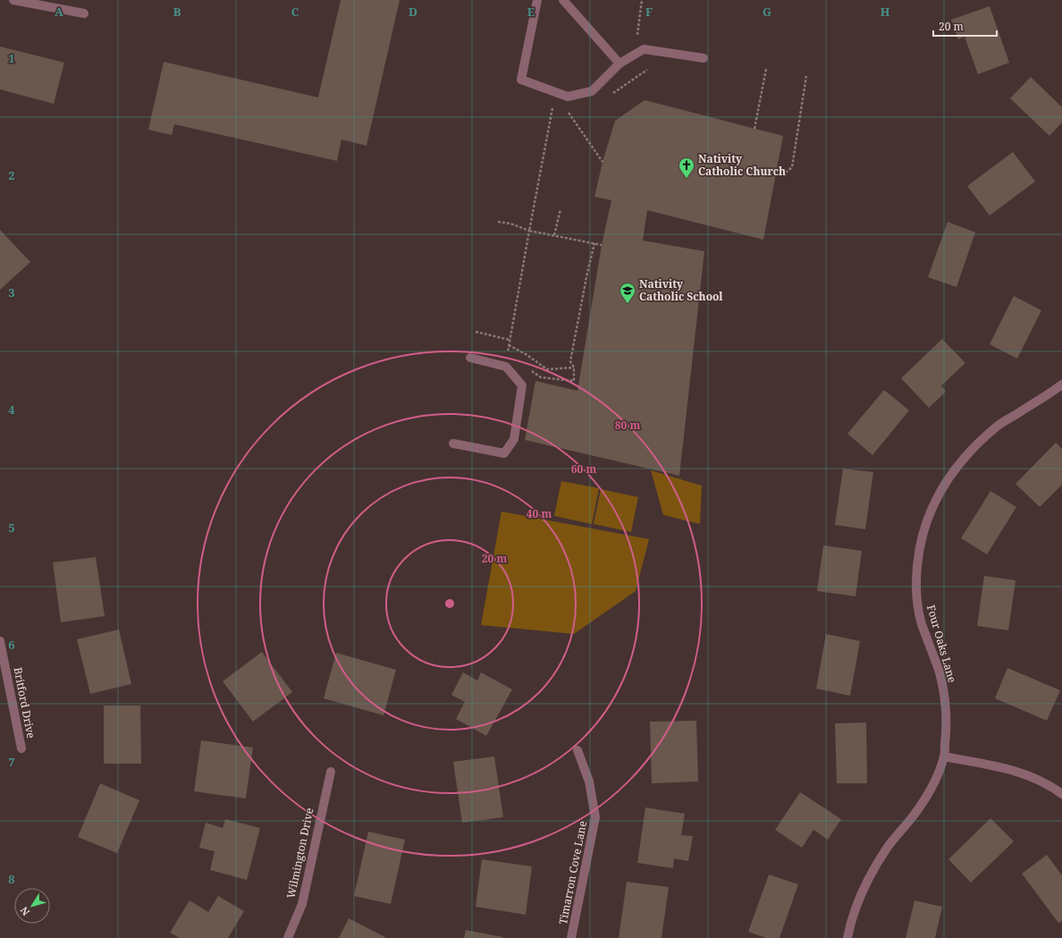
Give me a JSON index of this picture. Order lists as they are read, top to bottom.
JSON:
{
  "streets": {
    "street": [
      "Four Oaks Lane",
      "Britford Drive",
      "Wilmington Drive",
      "Timarron Cove Lane"
    ]
  },
  "places": {
    "church": ["Nativity Catholic Church"],
    "school or university": ["Nativity Catholic School"]
  },
  "scale_bar": "20 m",
  "north": "bottom left",
  "grid": {
    "columns": [
      "A",
      "B",
      "C",
      "D",
      "E",
      "F",
      "G",
      "H"
    ],
    "rows": [
      "1",
      "2",
      "3",
      "4",
      "5",
      "6",
      "7",
      "8"
    ]
  },
  "rings": [
    "80 m",
    "60 m",
    "40 m",
    "20 m"
  ]
}
